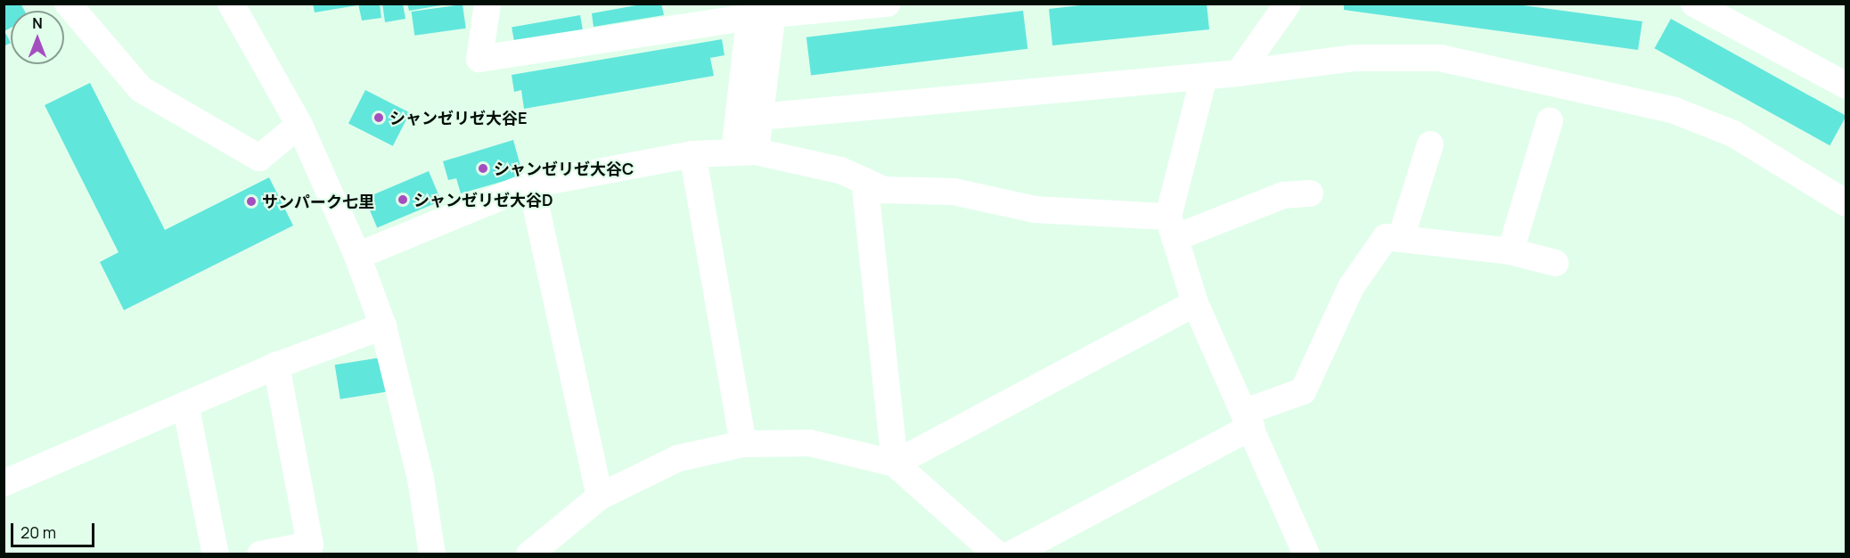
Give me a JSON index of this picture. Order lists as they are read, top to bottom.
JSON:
{
  "places": [
    "シャンゼリゼ大谷E",
    "シャンゼリゼ大谷C",
    "シャンゼリゼ大谷D",
    "サンパーク七里"
  ],
  "scale_bar": "20 m",
  "north": "top"
}
